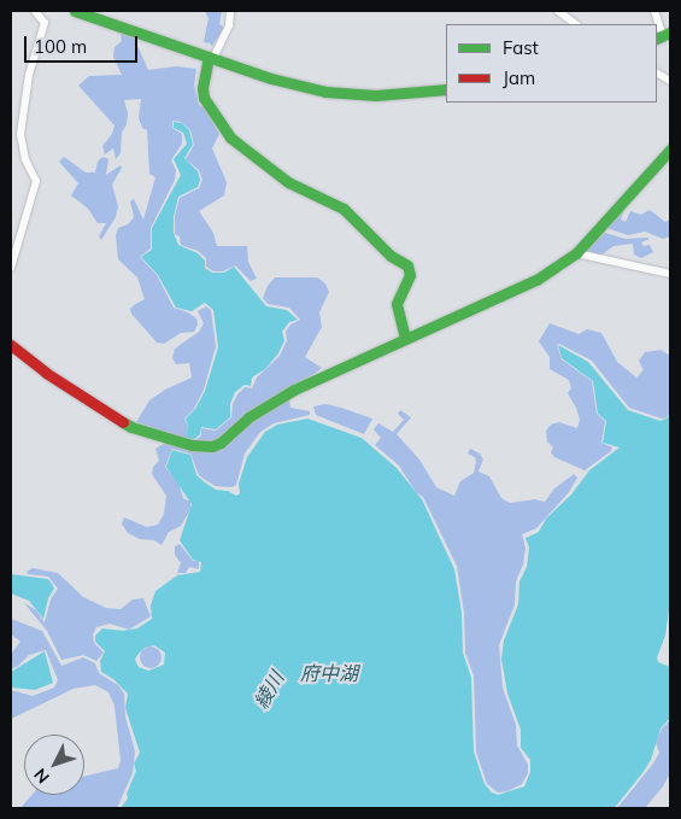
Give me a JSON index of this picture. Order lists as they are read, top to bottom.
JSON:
{
  "water": ["府中湖", "綾川"],
  "legend": ["Fast", "Jam"],
  "scale_bar": "100 m",
  "north": "bottom left"
}
